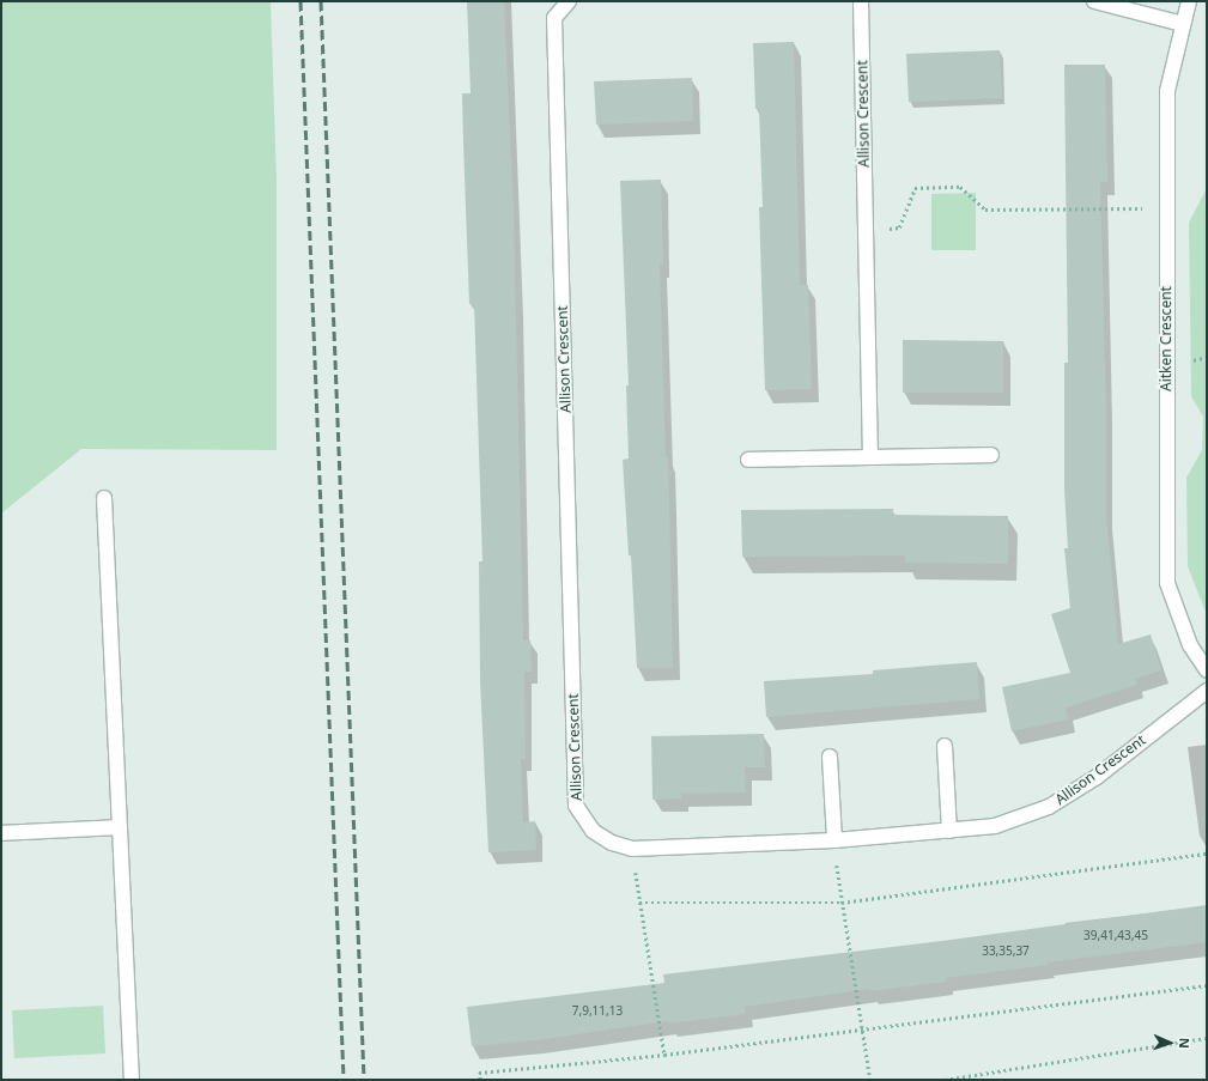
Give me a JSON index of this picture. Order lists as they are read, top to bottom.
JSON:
{
  "streets": {
    "street": ["Allison Crescent", "Aitken Crescent"]
  },
  "house_numbers": ["39,41,43,45", "33,35,37", "7,9,11,13"],
  "north": "right"
}
